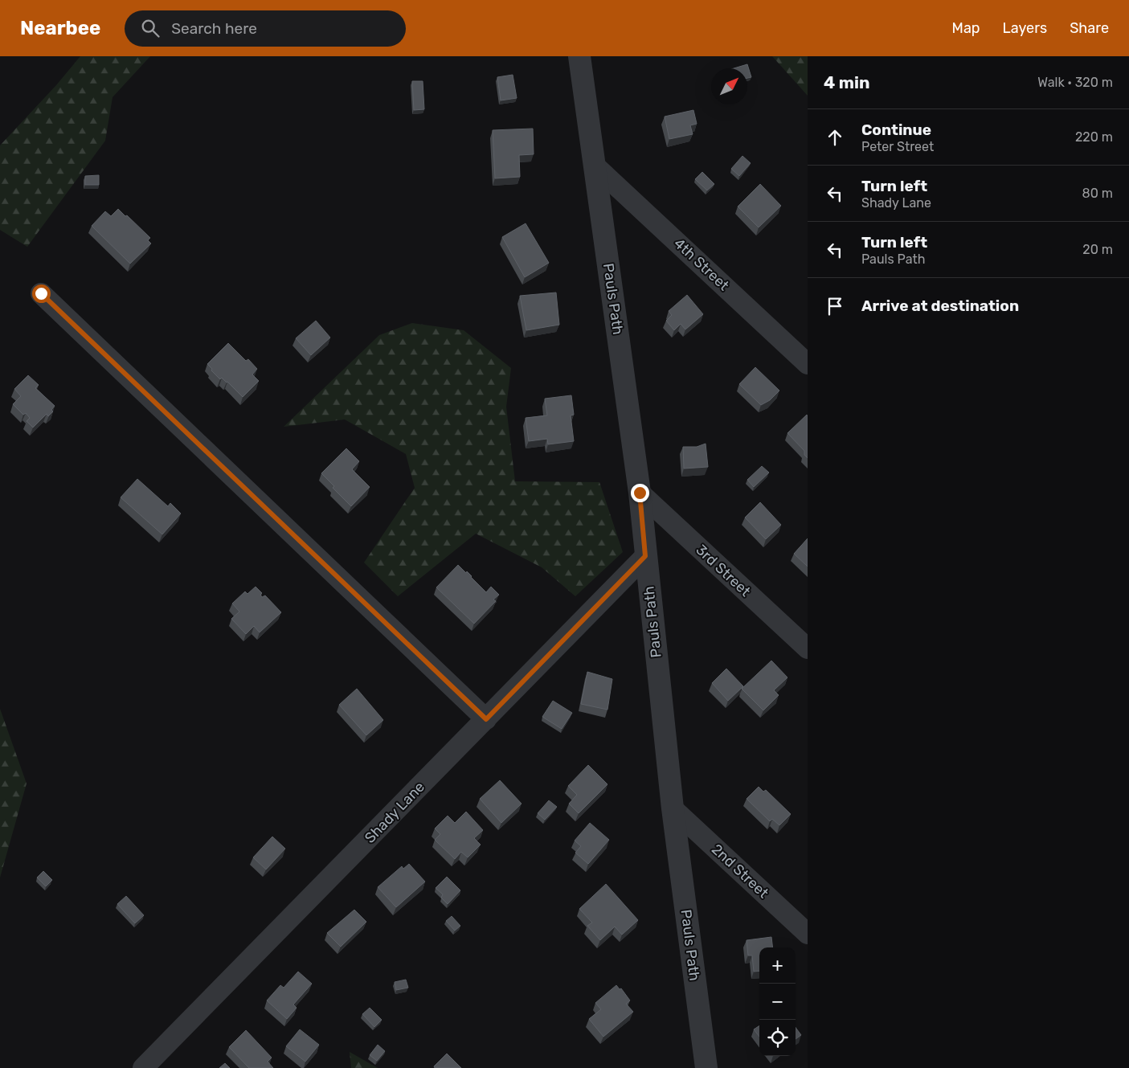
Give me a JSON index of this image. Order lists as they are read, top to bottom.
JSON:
{
  "streets": {
    "street": [
      "4th Street",
      "Pauls Path",
      "3rd Street",
      "Shady Lane",
      "2nd Street"
    ]
  },
  "crossings": [
    ["4th Street", "Pauls Path"],
    ["Pauls Path", "3rd Street"],
    ["Pauls Path", "Shady Lane"],
    ["Pauls Path", "2nd Street"]
  ],
  "north": "top right",
  "page": {
    "header": "Nearbee",
    "search": "Search here",
    "nav": ["Map", "Layers", "Share"],
    "heading": ["4 min", "Walk · 320 m"],
    "list": [
      ["Continue", "Peter Street", "220 m"],
      ["Turn left", "Shady Lane", "80 m"],
      ["Turn left", "Pauls Path", "20 m"],
      "Arrive at destination"
    ],
    "map_buttons": ["+", "−"]
  }
}
